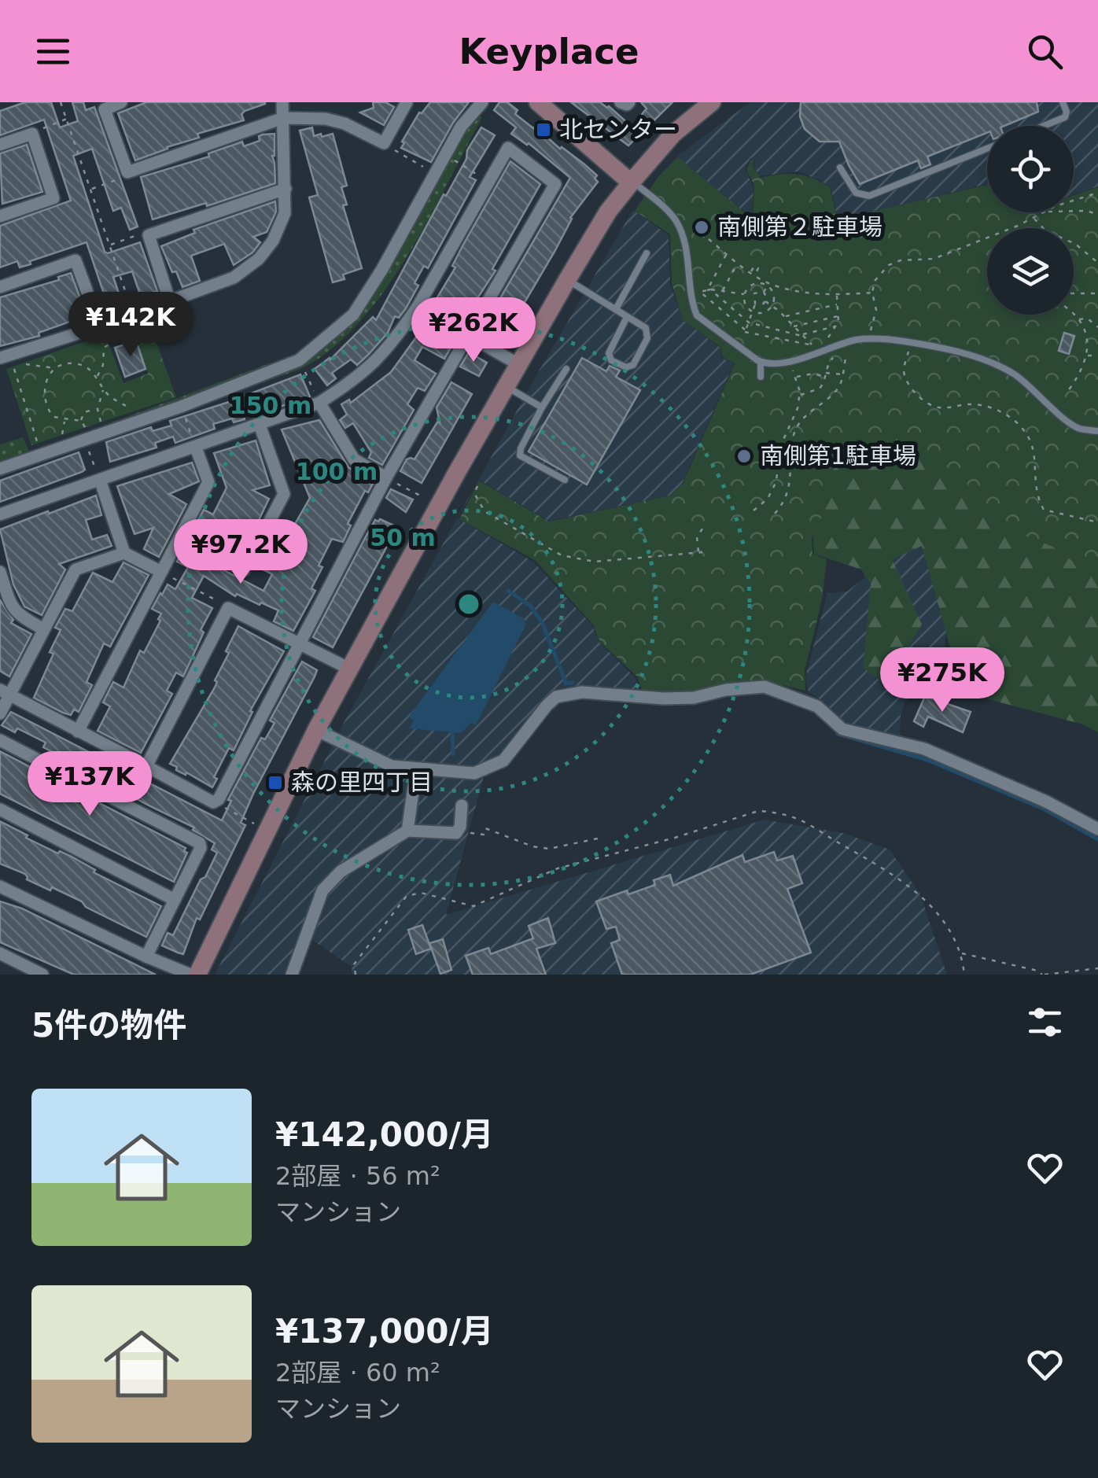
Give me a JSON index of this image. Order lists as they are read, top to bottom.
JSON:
{
  "places": {
    "transit": ["北センター", "森の里四丁目"],
    "other": ["南側第２駐車場", "南側第1駐車場"]
  },
  "page": {
    "header": "Keyplace",
    "price": [
      "¥142K",
      "¥262K",
      "¥97.2K",
      "¥275K",
      "¥137K"
    ],
    "heading": "5件の物件",
    "list": [
      {
        "name": "¥142,000/月",
        "note": "2部屋 · 56 m² · マンション"
      },
      {
        "name": "¥137,000/月",
        "note": "2部屋 · 60 m² · マンション"
      }
    ]
  },
  "rings": ["150 m", "100 m", "50 m"]
}
